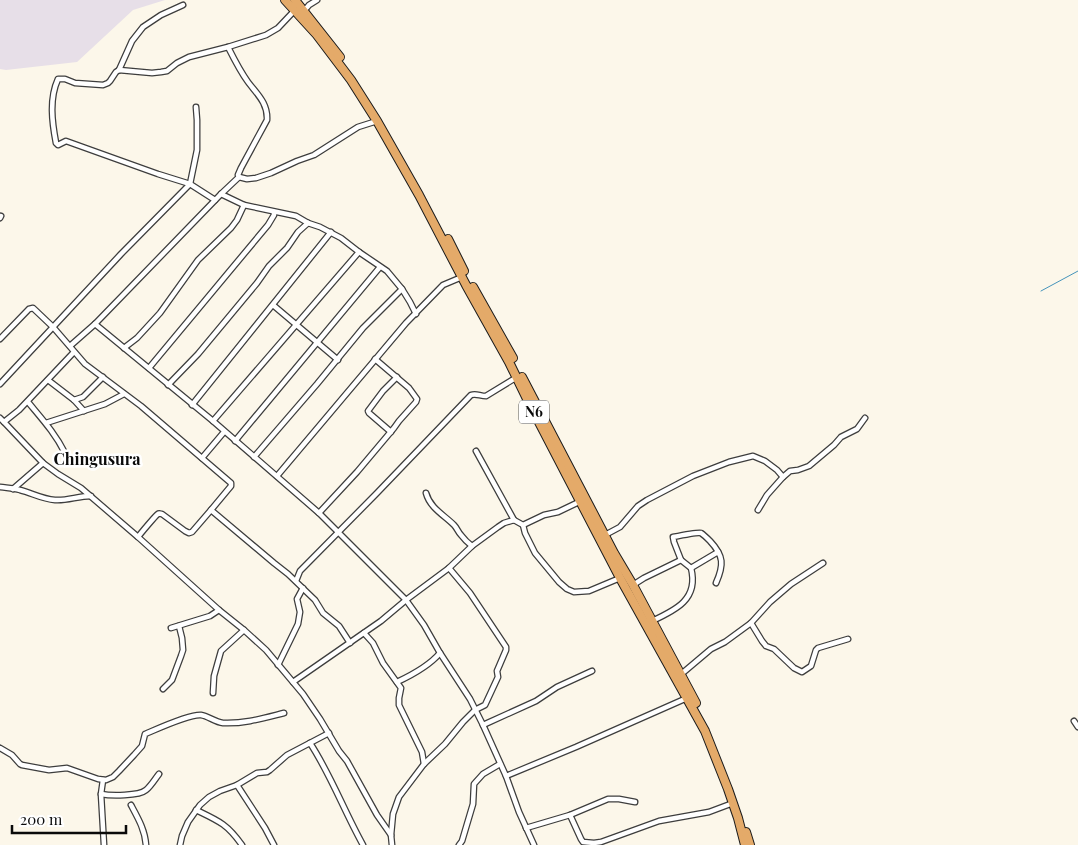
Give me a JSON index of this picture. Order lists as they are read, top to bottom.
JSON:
{
  "streets": {
    "highway": ["N6"]
  },
  "districts": ["Chingusura"],
  "scale_bar": "200 m"
}
